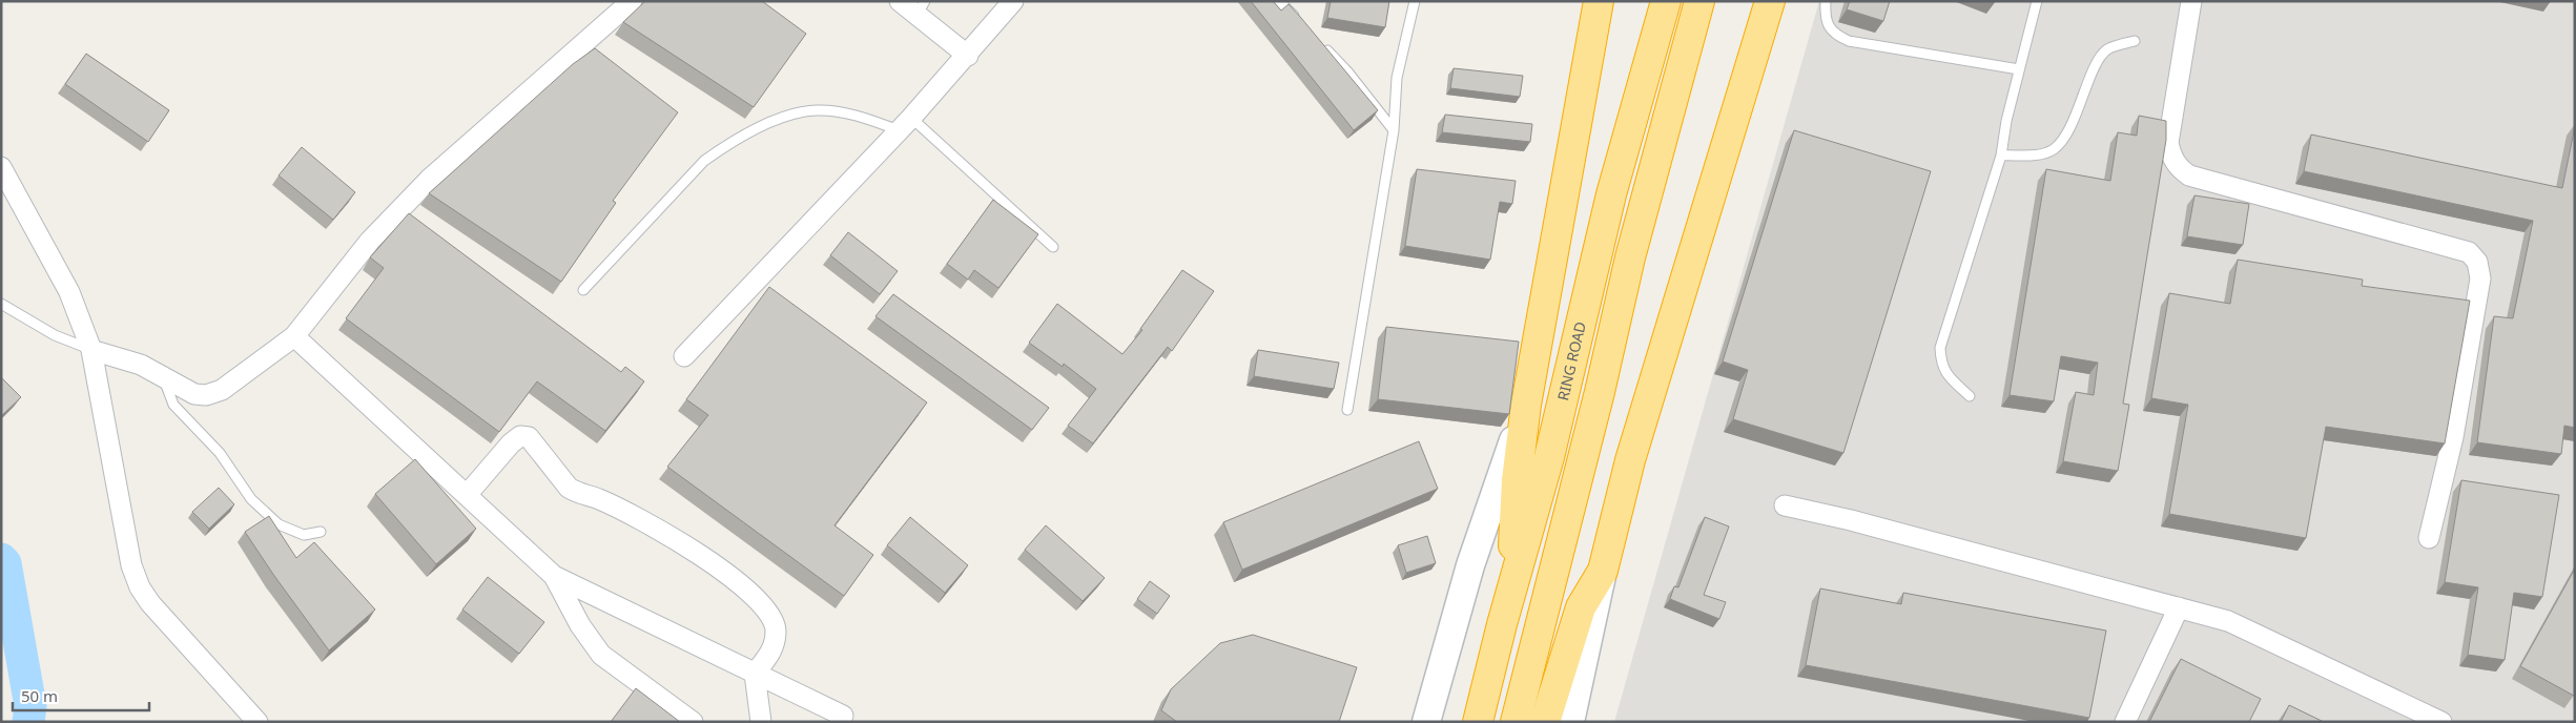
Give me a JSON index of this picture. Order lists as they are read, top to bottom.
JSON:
{
  "streets": {
    "highway": ["RING ROAD"]
  },
  "scale_bar": "50 m"
}
